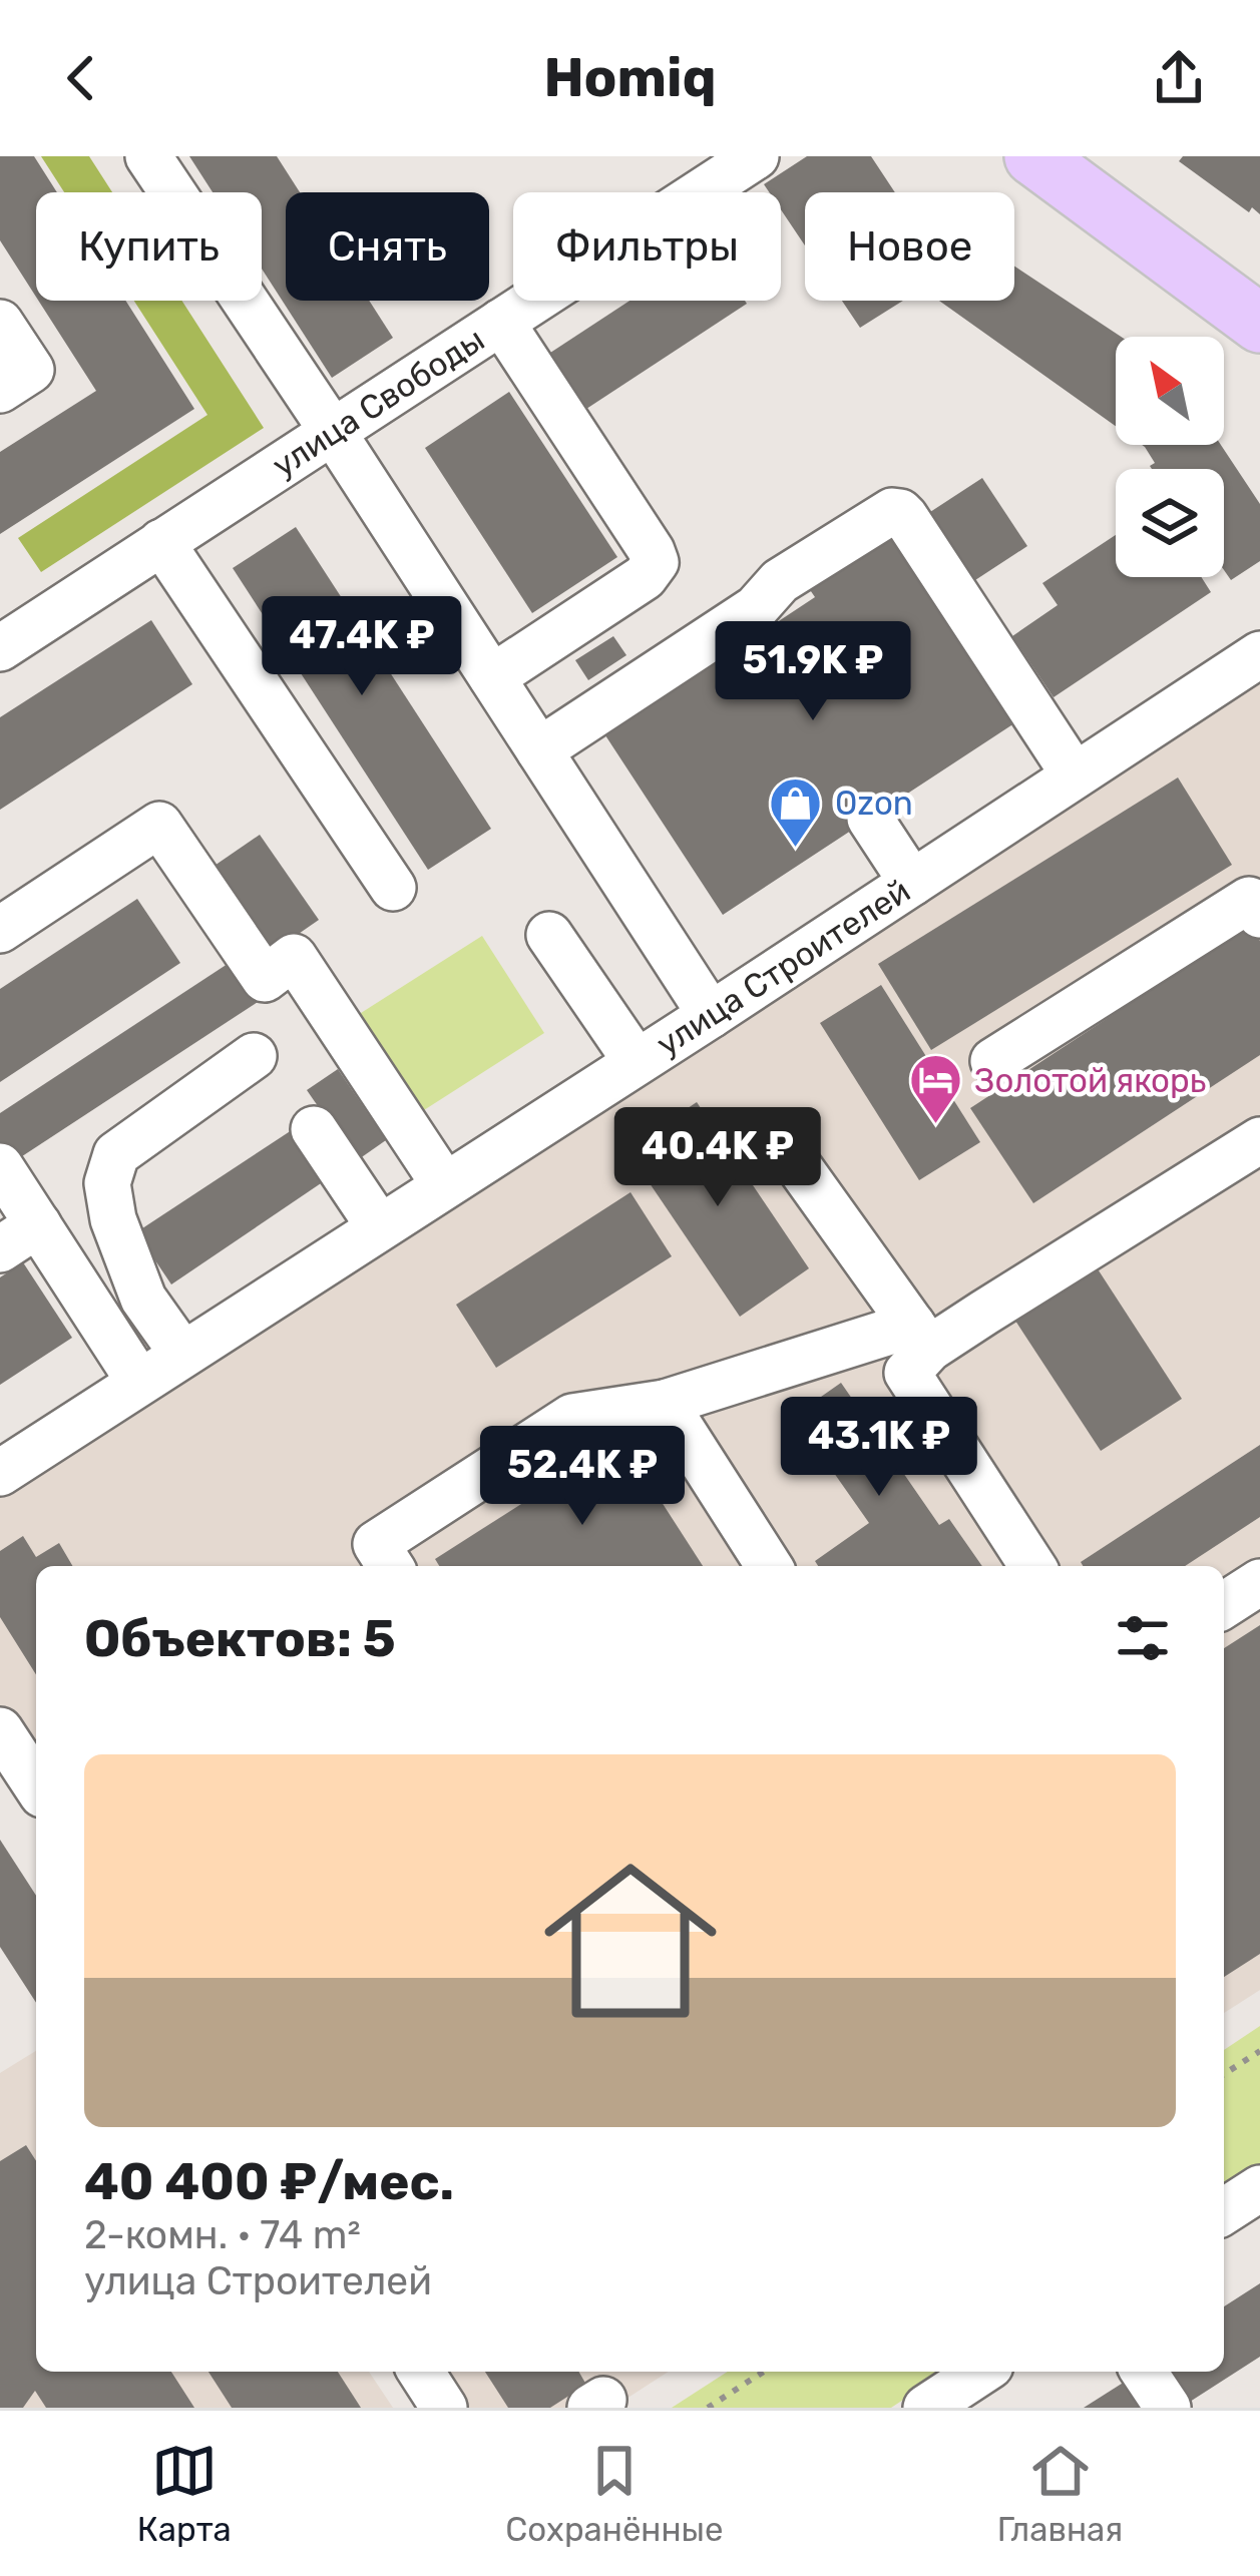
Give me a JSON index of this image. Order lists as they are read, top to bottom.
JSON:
{
  "streets": {
    "street": ["улица Свободы", "улица Строителей"]
  },
  "places": {
    "shop": ["Ozon"],
    "hotel": ["Золотой якорь"]
  },
  "north": "top left",
  "page": {
    "header": "Homiq",
    "chip": [
      "Купить",
      "Снять",
      "Фильтры",
      "Новое"
    ],
    "price": [
      "47.4K ₽",
      "51.9K ₽",
      "40.4K ₽",
      "43.1K ₽",
      "52.4K ₽"
    ],
    "heading": "Объектов: 5",
    "list": [
      {
        "name": "40 400 ₽/мес.",
        "note": "2-комн. · 74 m² · улица Строителей"
      }
    ],
    "tabs": ["Карта", "Сохранённые", "Главная"]
  }
}
